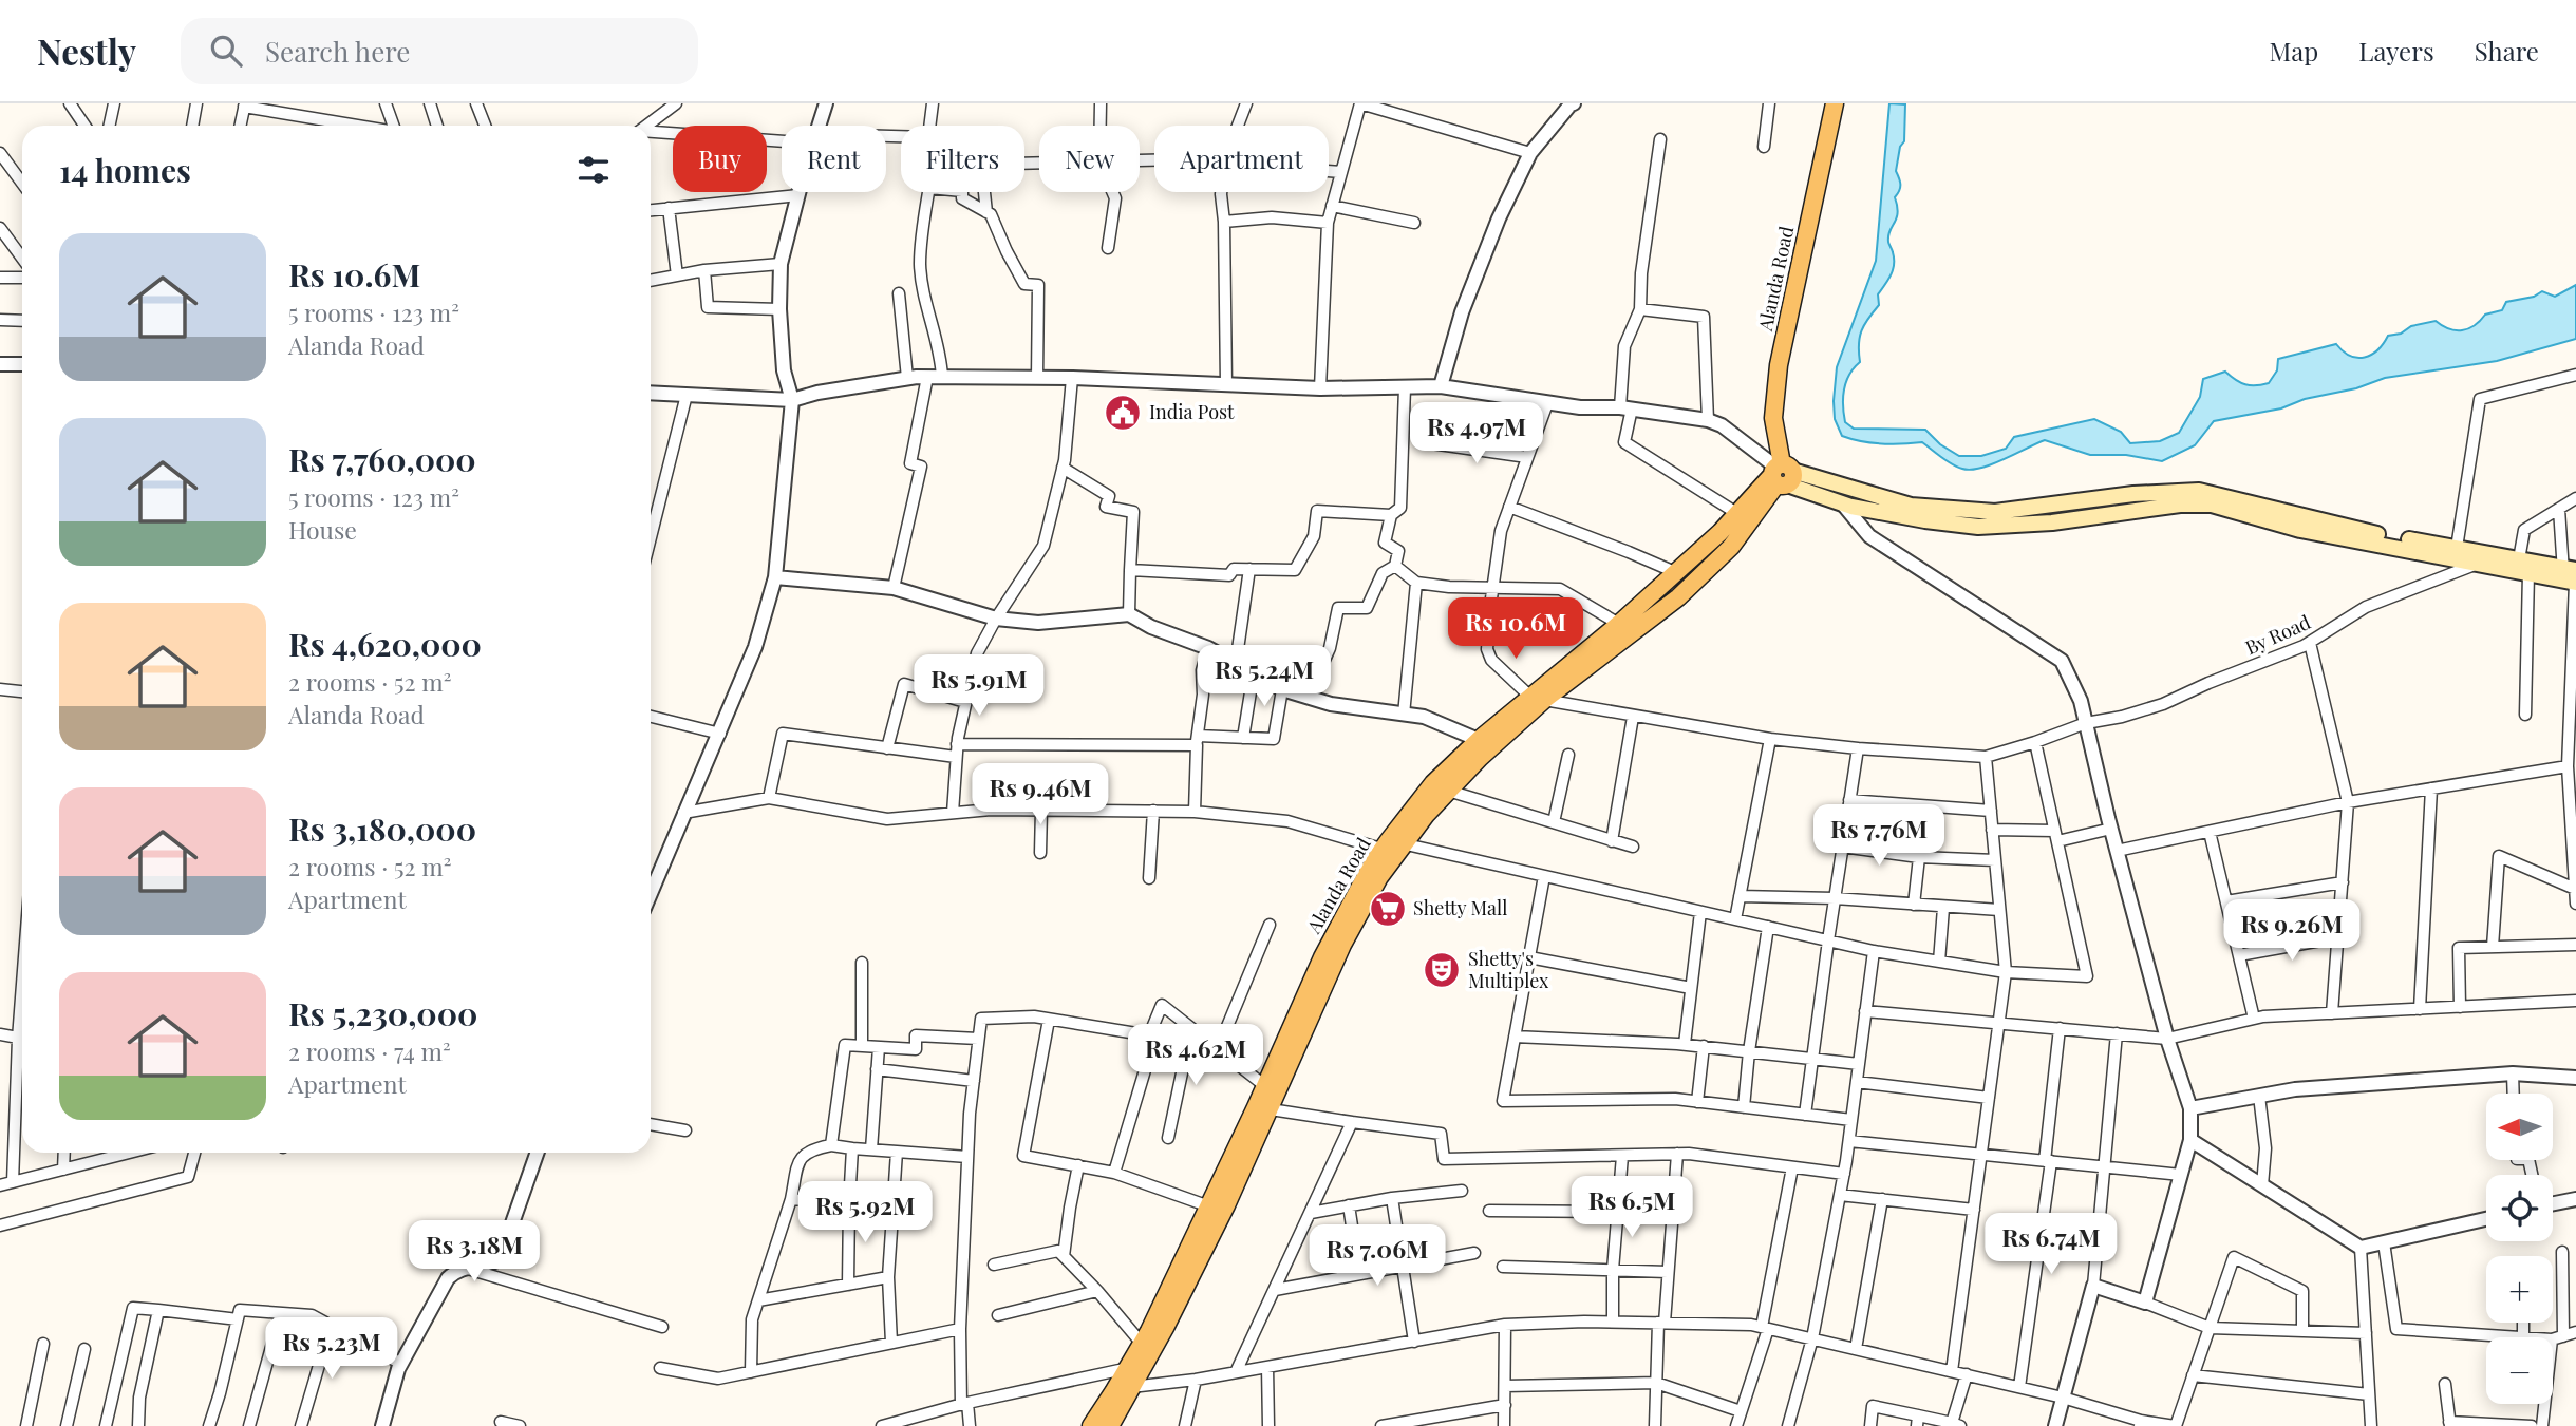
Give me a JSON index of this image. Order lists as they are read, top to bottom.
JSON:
{
  "streets": {
    "main road": ["Alanda Road"],
    "street": ["By Road"]
  },
  "places": {
    "public building": ["India Post"],
    "supermarket": ["Shetty Mall"],
    "theatre": ["Shetty's Multiplex"]
  },
  "north": "left",
  "page": {
    "header": "Nestly",
    "search": "Search here",
    "nav": ["Map", "Layers", "Share"],
    "chip": [
      "Buy",
      "Rent",
      "Filters",
      "New",
      "Apartment"
    ],
    "heading": "14 homes",
    "list": [
      {
        "name": "Rs 10.6M",
        "note": "5 rooms · 123 m² · Alanda Road"
      },
      {
        "name": "Rs 7,760,000",
        "note": "5 rooms · 123 m² · House"
      },
      {
        "name": "Rs 4,620,000",
        "note": "2 rooms · 52 m² · Alanda Road"
      },
      {
        "name": "Rs 3,180,000",
        "note": "2 rooms · 52 m² · Apartment"
      },
      {
        "name": "Rs 5,230,000",
        "note": "2 rooms · 74 m² · Apartment"
      }
    ],
    "price": [
      "Rs 4.97M",
      "Rs 10.6M",
      "Rs 5.24M",
      "Rs 5.91M",
      "Rs 9.46M",
      "Rs 7.76M",
      "Rs 9.26M",
      "Rs 4.62M",
      "Rs 6.5M",
      "Rs 5.92M",
      "Rs 6.74M",
      "Rs 3.18M",
      "Rs 7.06M",
      "Rs 5.23M"
    ],
    "map_buttons": ["+", "−"]
  }
}
